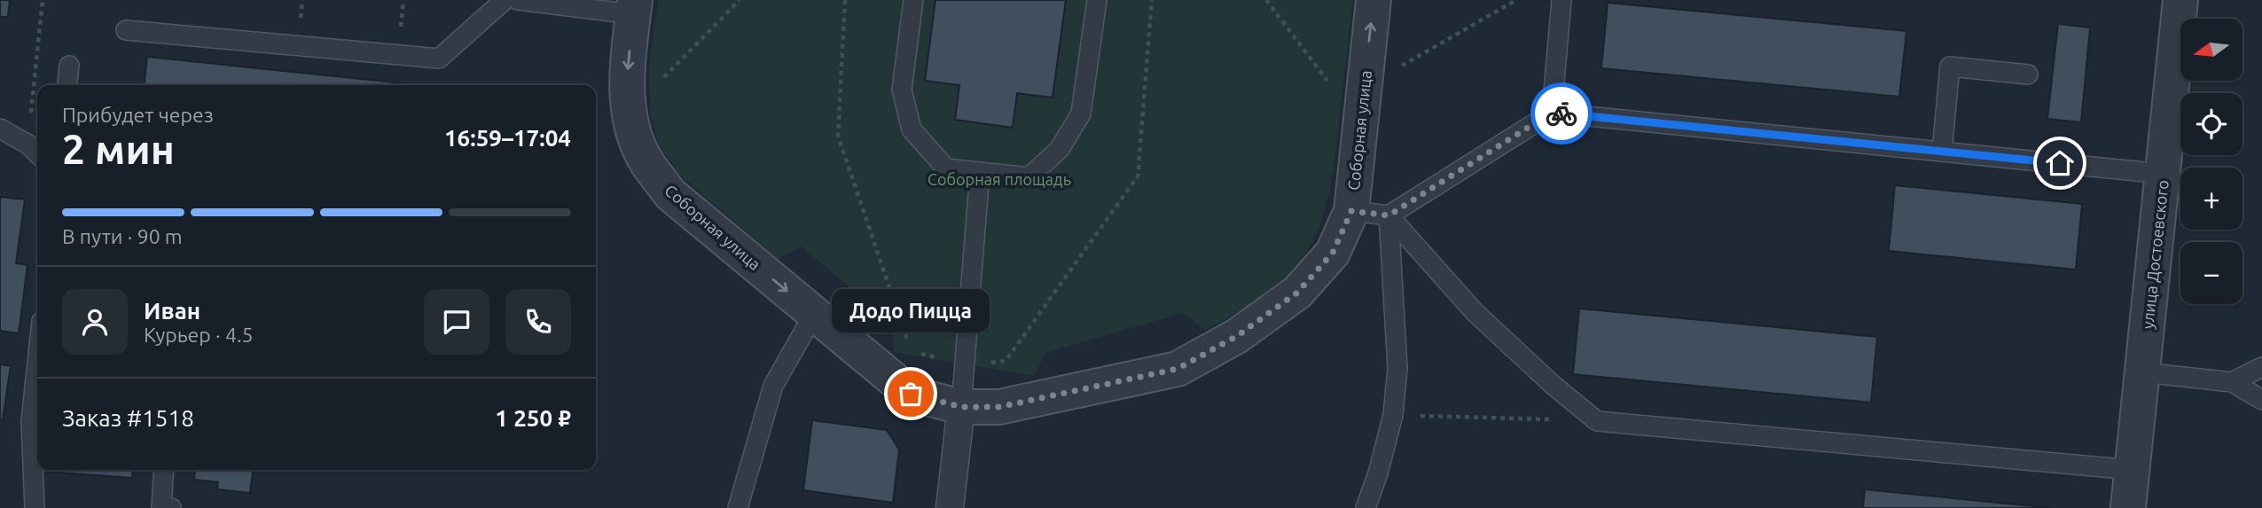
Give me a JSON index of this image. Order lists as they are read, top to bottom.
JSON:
{
  "streets": {
    "street": ["Соборная улица", "улица Достоевского"]
  },
  "parks": ["Соборная площадь"],
  "places": ["Додо Пицца"],
  "north": "left",
  "page": {
    "map_buttons": ["+", "−"],
    "heading": ["2 мин", "Прибудет через", "16:59–17:04"],
    "panel": [
      "Иван",
      "Курьер · 4.5",
      "Заказ #1518",
      "1 250 ₽"
    ],
    "bar": "В пути · 90 m",
    "bubble": "Додо Пицца"
  }
}
